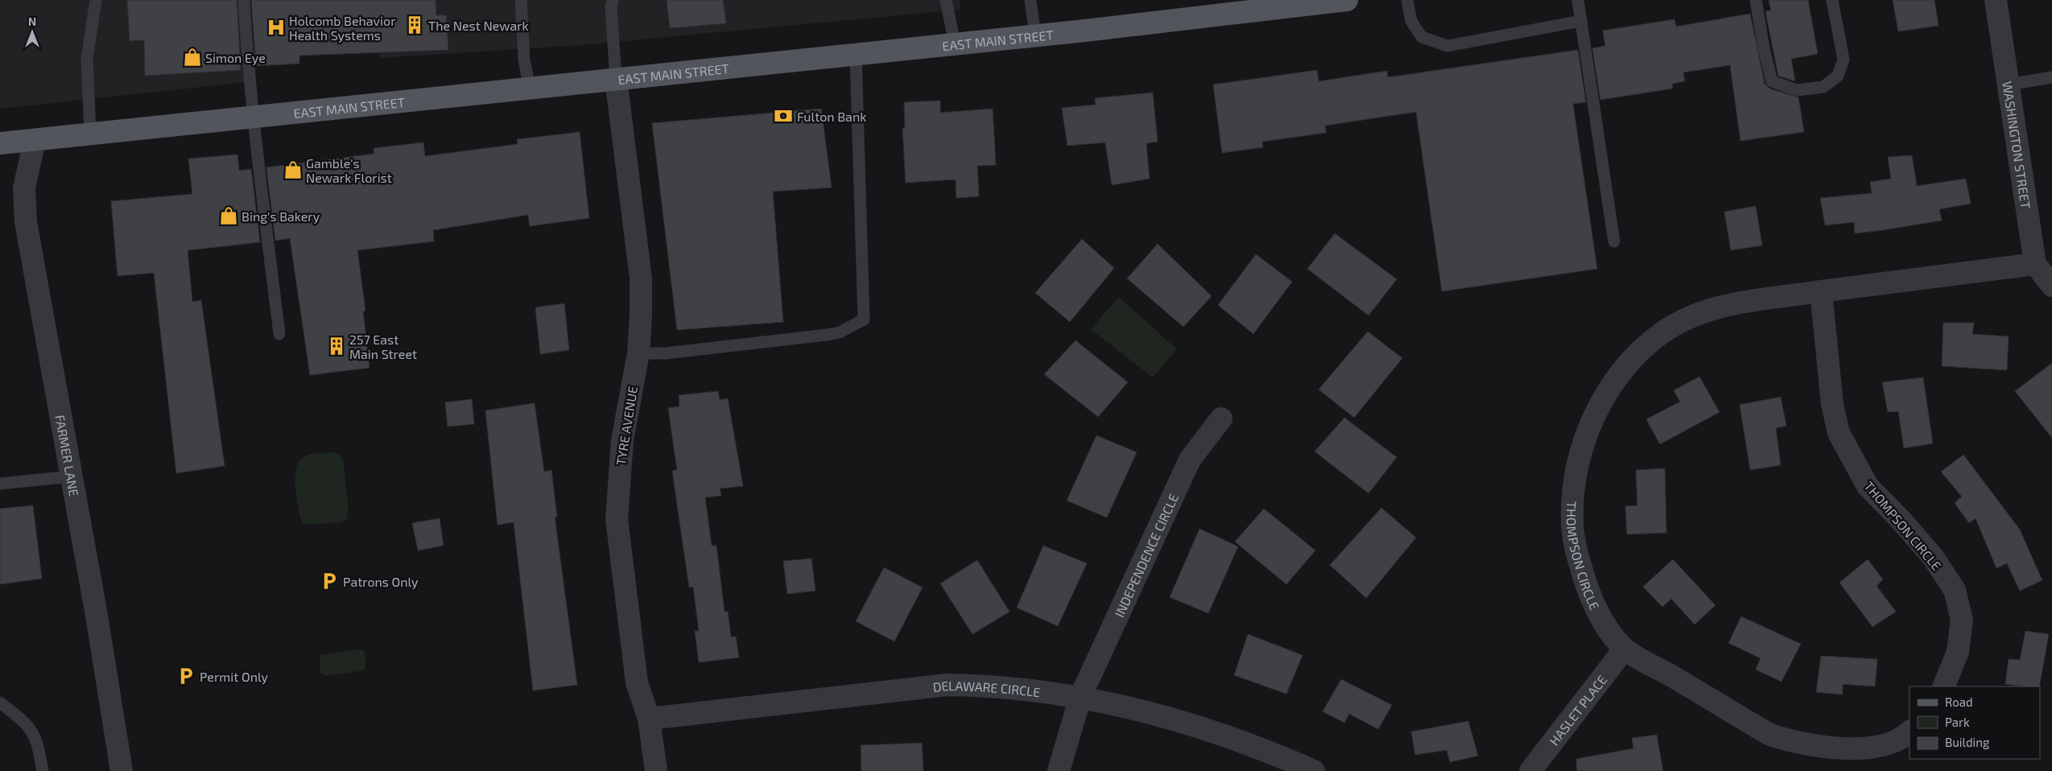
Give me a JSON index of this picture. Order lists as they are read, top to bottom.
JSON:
{
  "streets": {
    "main road": ["EAST MAIN STREET"],
    "street": [
      "WASHINGTON STREET",
      "TYRE AVENUE",
      "FARMER LANE",
      "THOMPSON CIRCLE",
      "INDEPENDENCE CIRCLE",
      "DELAWARE CIRCLE",
      "HASLET PLACE"
    ]
  },
  "crossings": [
    ["EAST MAIN STREET", "TYRE AVENUE"],
    ["EAST MAIN STREET", "FARMER LANE"],
    ["WASHINGTON STREET", "THOMPSON CIRCLE"],
    ["TYRE AVENUE", "DELAWARE CIRCLE"],
    ["THOMPSON CIRCLE", "HASLET PLACE"],
    ["INDEPENDENCE CIRCLE", "DELAWARE CIRCLE"]
  ],
  "places": {
    "building": ["The Nest Newark", "257 East Main Street"],
    "hospital": ["Holcomb Behavior Health Systems"],
    "shop": ["Simon Eye", "Gamble's Newark Florist", "Bing's Bakery"],
    "bank": ["Fulton Bank"],
    "parking": ["Patrons Only", "Permit Only"]
  },
  "legend": ["Road", "Park", "Building"],
  "north": "top"
}
